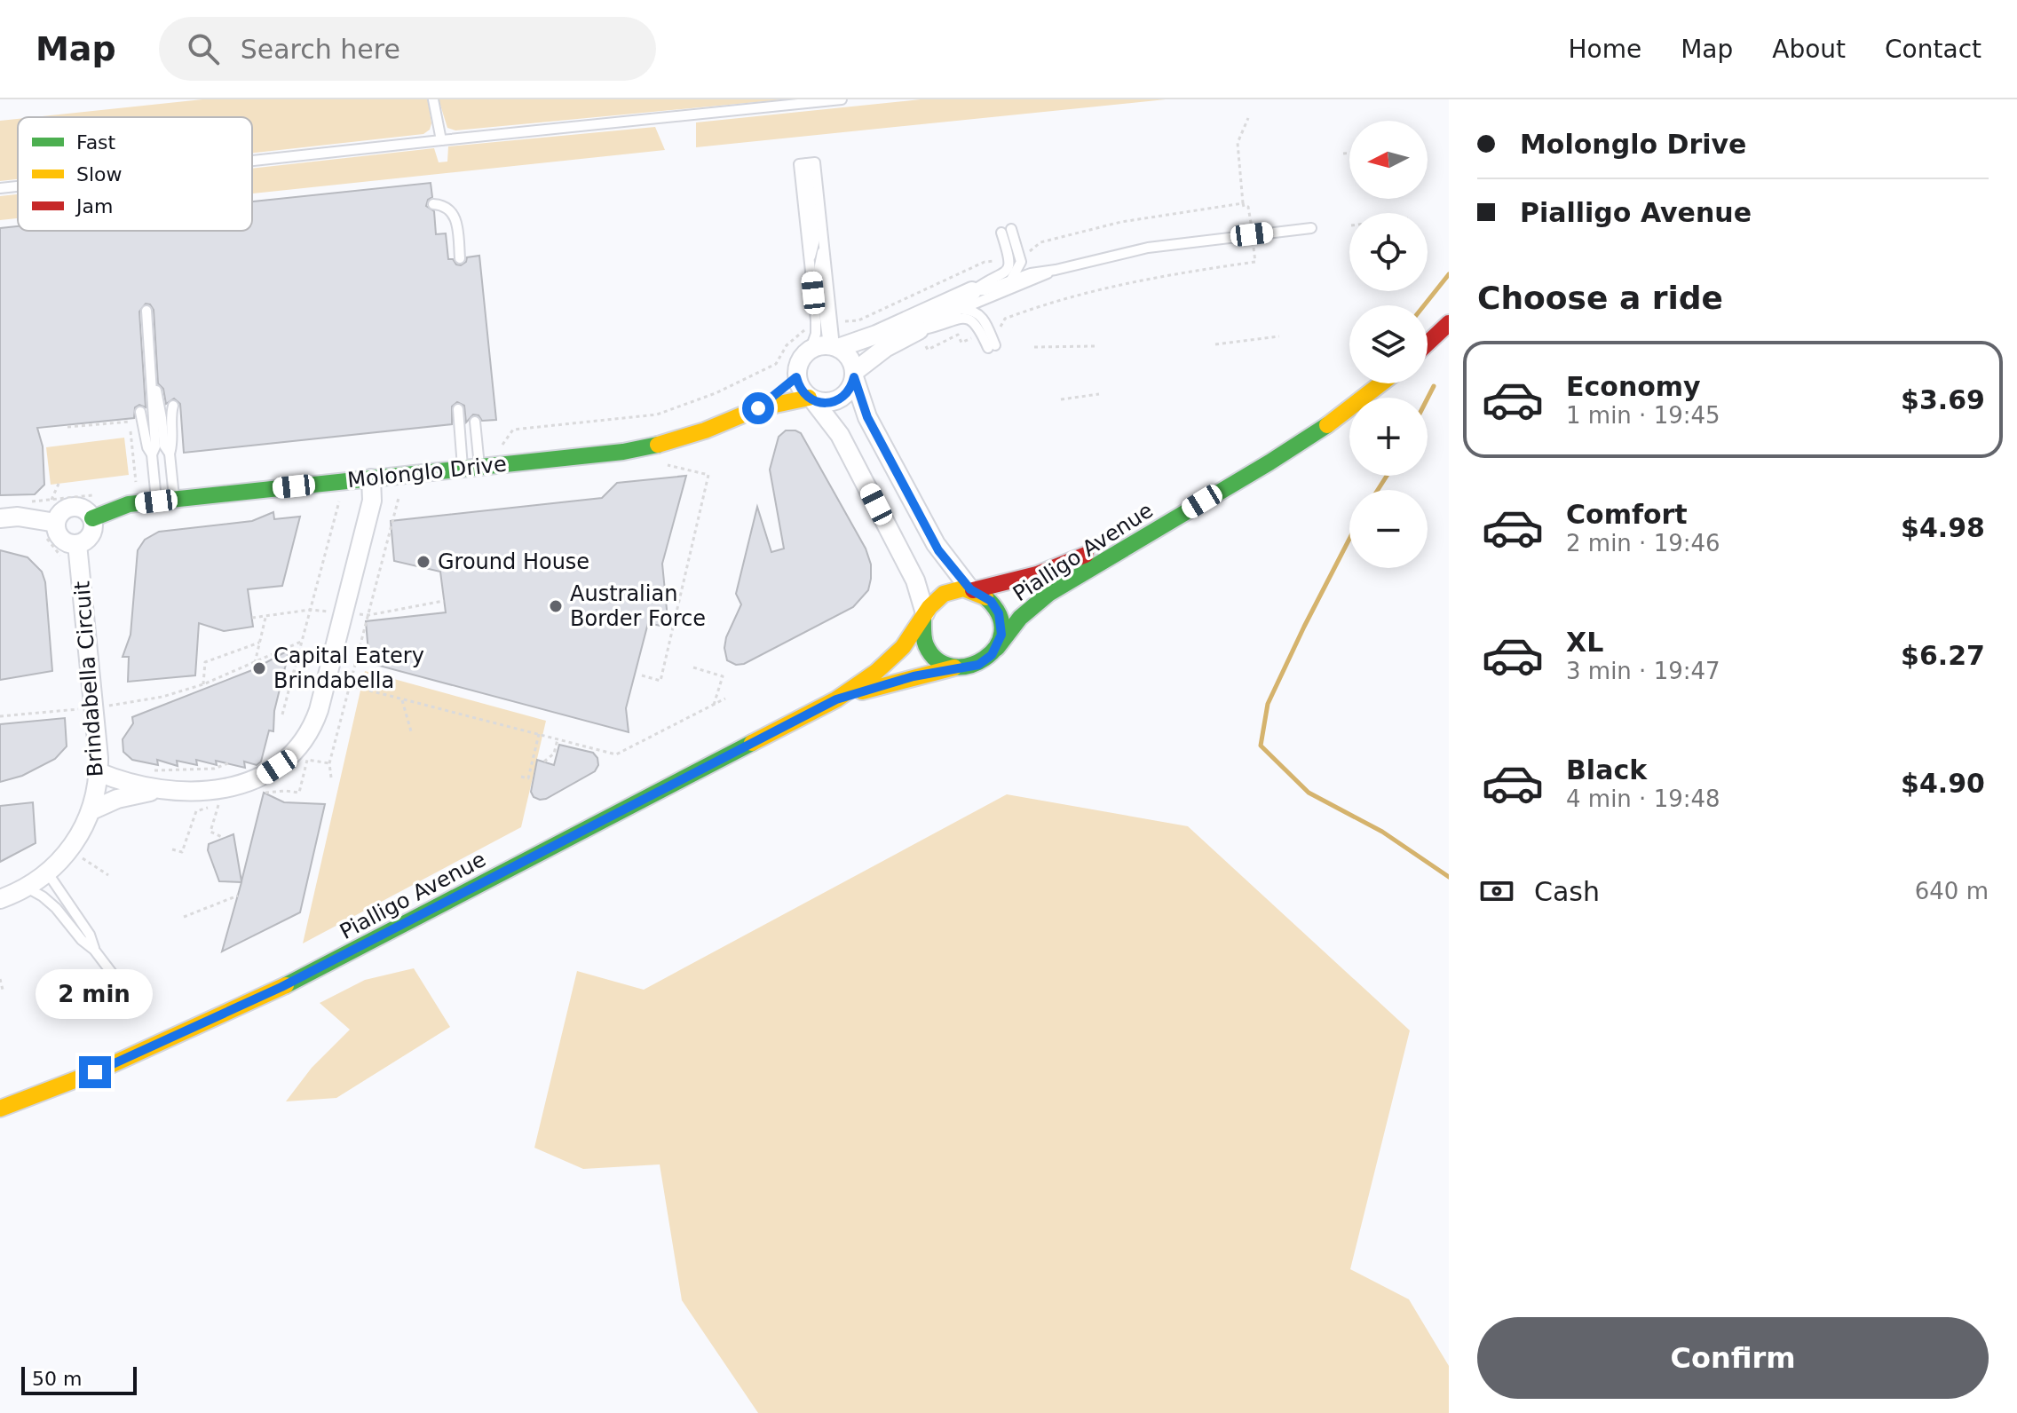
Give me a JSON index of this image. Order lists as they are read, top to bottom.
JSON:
{
  "streets": {
    "main road": ["Molonglo Drive", "Pialligo Avenue"],
    "street": ["Brindabella Circuit"]
  },
  "crossings": [
    ["Molonglo Drive", "Brindabella Circuit"]
  ],
  "places": ["Ground House", "Australian Border Force", "Capital Eatery Brindabella"],
  "legend": ["Fast", "Slow", "Jam"],
  "scale_bar": "50 m",
  "north": "left",
  "page": {
    "header": "Map",
    "search": "Search here",
    "nav": [
      "Home",
      "Map",
      "About",
      "Contact"
    ],
    "banner": ["Molonglo Drive", "Pialligo Avenue"],
    "map_buttons": ["+", "−"],
    "heading": "Choose a ride",
    "list": [
      {
        "name": "Economy",
        "note": "1 min · 19:45",
        "value": "$3.69"
      },
      {
        "name": "Comfort",
        "note": "2 min · 19:46",
        "value": "$4.98"
      },
      {
        "name": "XL",
        "note": "3 min · 19:47",
        "value": "$6.27"
      },
      {
        "name": "Black",
        "note": "4 min · 19:48",
        "value": "$4.90"
      }
    ],
    "pay": ["Cash", "640 m"],
    "bubble": "2 min",
    "buttons": "Confirm",
    "scale": "50 m"
  }
}
